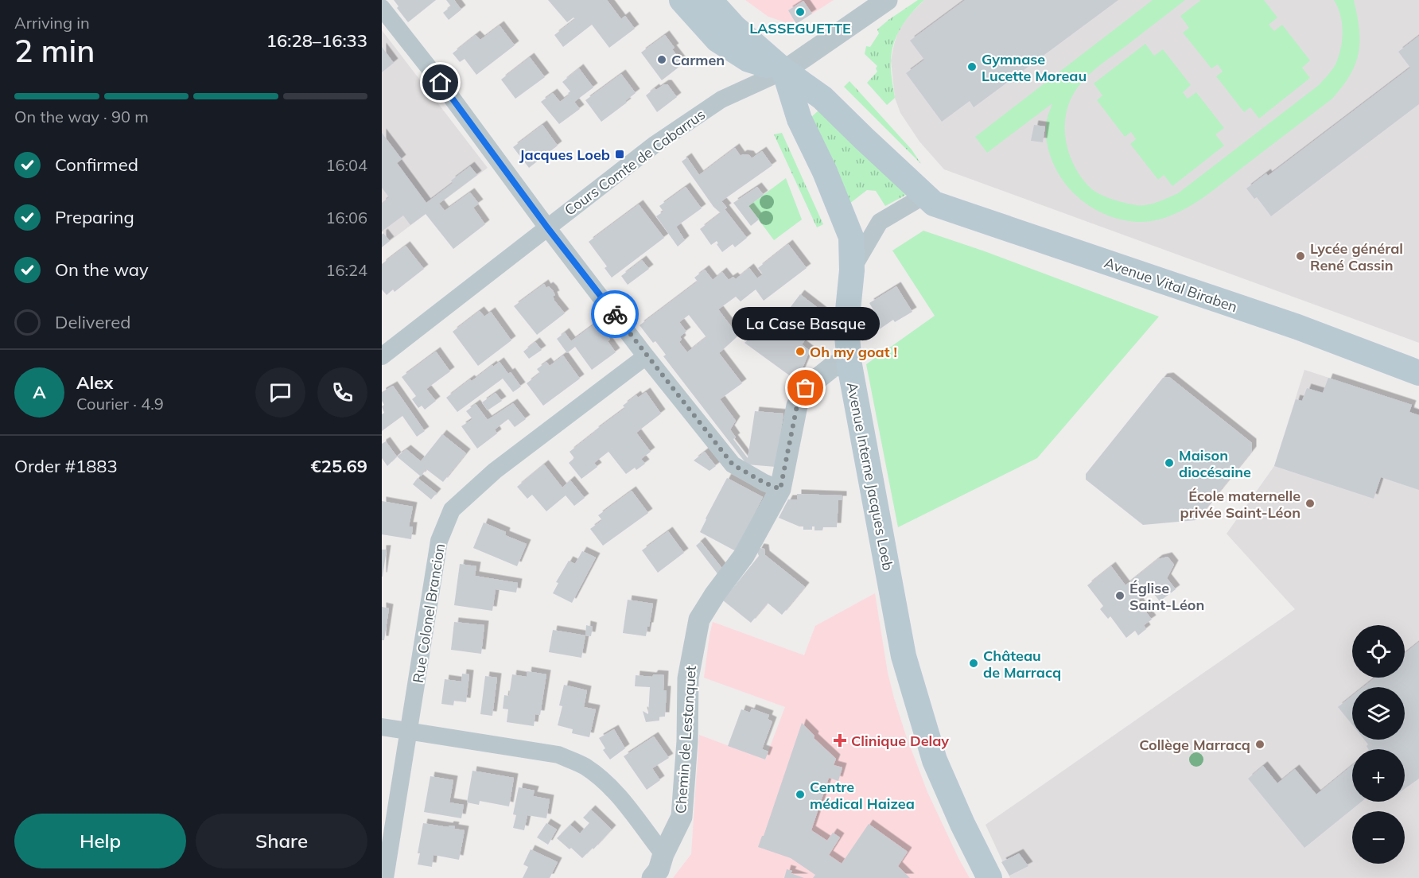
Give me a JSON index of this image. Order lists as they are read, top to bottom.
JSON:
{
  "streets": {
    "main road": ["Avenue Vital Biraben", "Avenue Interne Jacques Loeb"],
    "street": ["Cours Comte de Cabarrus", "Rue Colonel Brancion", "Chemin de Lestanquet"]
  },
  "crossings": [
    ["Cours Comte de Cabarrus", "Avenue Vital Biraben"],
    ["Cours Comte de Cabarrus", "Avenue Interne Jacques Loeb"],
    ["Avenue Vital Biraben", "Avenue Interne Jacques Loeb"],
    ["Avenue Interne Jacques Loeb", "Chemin de Lestanquet"]
  ],
  "places": {
    "other": [
      "LASSEGUETTE",
      "Carmen",
      "Gymnase Lucette Moreau",
      "Lycée général René Cassin",
      "Oh my goat !",
      "La Case Basque",
      "Maison diocésaine",
      "École maternelle privée Saint-Léon",
      "Église Saint-Léon",
      "Château de Marracq",
      "Collège Marracq",
      "Centre médical Haizea"
    ],
    "transit": ["Jacques Loeb"],
    "health": ["Clinique Delay"]
  },
  "page": {
    "heading": ["2 min", "Arriving in", "16:28–16:33"],
    "panel": [
      "Alex",
      "Courier · 4.9",
      "Order #1883",
      "€25.69"
    ],
    "bar": "On the way · 90 m",
    "list": [
      ["Confirmed", "16:04"],
      ["Preparing", "16:06"],
      ["On the way", "16:24"],
      "Delivered"
    ],
    "bubble": "La Case Basque",
    "round": "A",
    "map_buttons": ["+", "−"],
    "buttons": ["Help", "Share"]
  }
}
